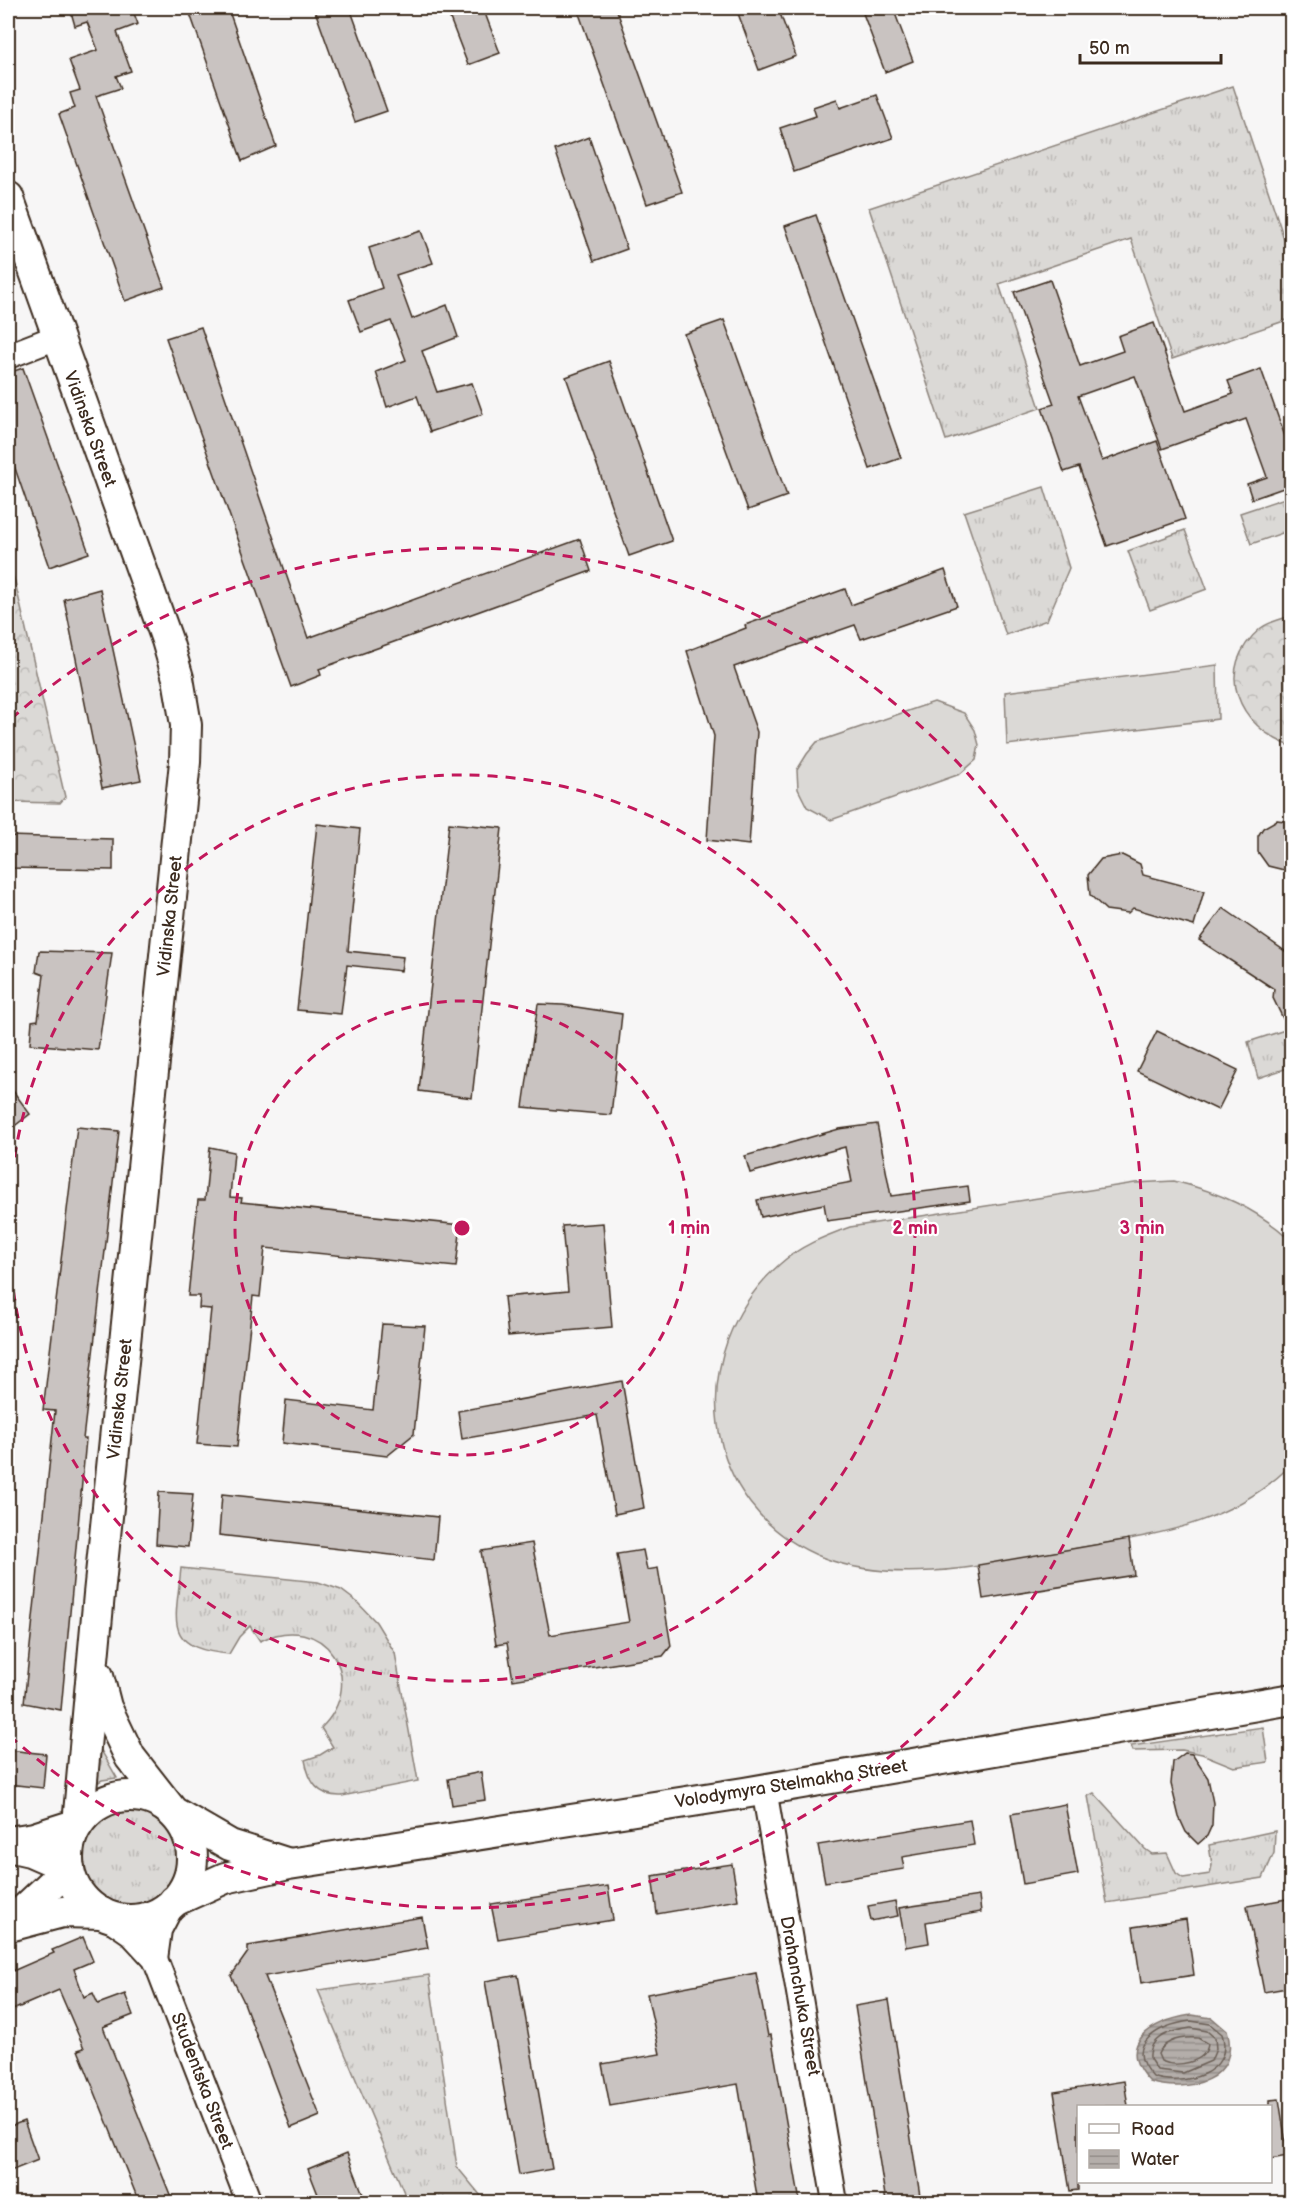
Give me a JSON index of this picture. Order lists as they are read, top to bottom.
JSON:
{
  "streets": {
    "main road": ["Vidinska Street", "Volodymyra Stelmakha Street"],
    "street": ["Drahanchuka Street", "Studentska Street"]
  },
  "crossings": [
    ["Vidinska Street", "Volodymyra Stelmakha Street"],
    ["Volodymyra Stelmakha Street", "Drahanchuka Street"]
  ],
  "legend": ["Road", "Water"],
  "scale_bar": "50 m",
  "rings": ["1 min", "2 min", "3 min"]
}
